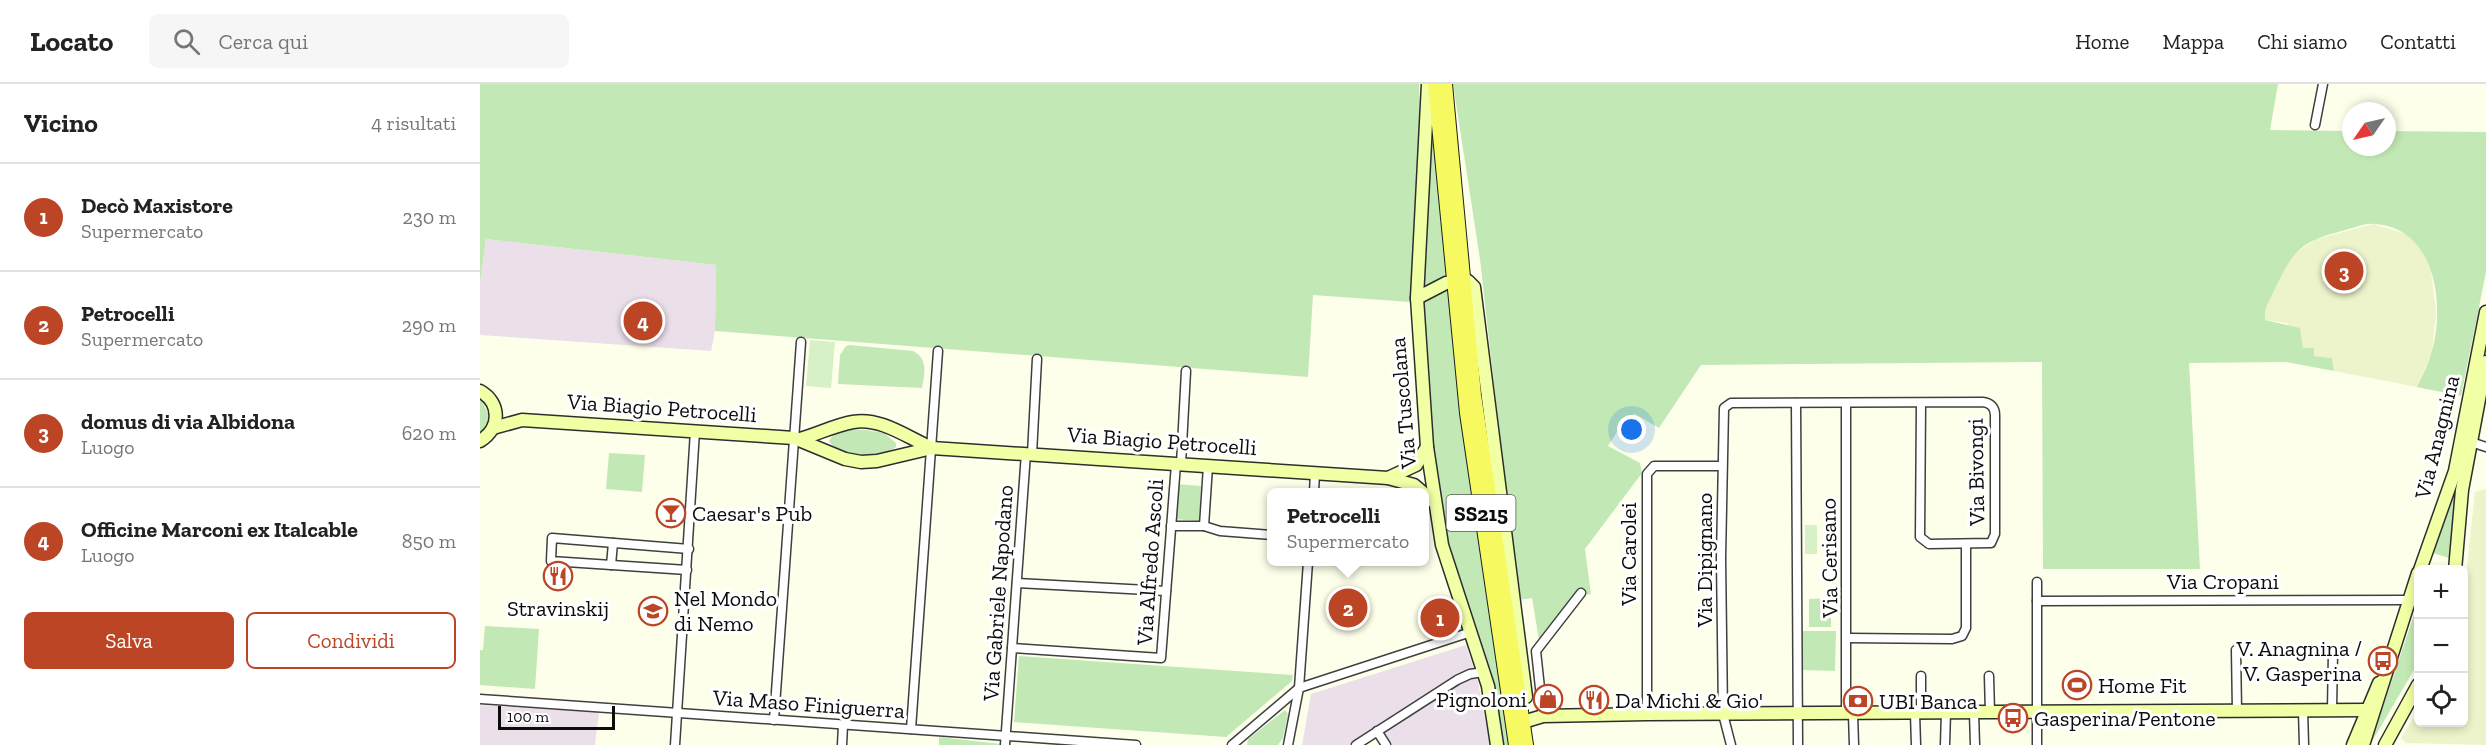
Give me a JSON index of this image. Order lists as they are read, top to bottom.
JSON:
{
  "streets": {
    "main road": ["SS215"],
    "street": [
      "Via Tuscolana",
      "Via Biagio Petrocelli",
      "Via Anagnina",
      "Via Bivongi",
      "Via Carolei",
      "Via Cerisano",
      "Via Dipignano",
      "Via Alfredo Ascoli",
      "Via Cropani",
      "Via Gabriele Napodano",
      "Via Maso Finiguerra"
    ]
  },
  "crossings": [
    ["Via Tuscolana", "Via Biagio Petrocelli"],
    ["Via Biagio Petrocelli", "Via Alfredo Ascoli"],
    ["Via Biagio Petrocelli", "Via Gabriele Napodano"],
    ["Via Anagnina", "Via Cropani"],
    ["Via Bivongi", "Via Cerisano"],
    ["Via Bivongi", "Via Dipignano"],
    ["Via Carolei", "Via Dipignano"],
    ["Via Alfredo Ascoli", "Via Gabriele Napodano"],
    ["Via Gabriele Napodano", "Via Maso Finiguerra"]
  ],
  "places": {
    "bar": ["Caesar's Pub"],
    "restaurant": ["Stravinskij", "Da Michi & Gio'"],
    "school or university": ["Nel Mondo di Nemo"],
    "bus stop": ["V. Anagnina / V. Gasperina", "Gasperina/Pentone"],
    "sports": ["Home Fit"],
    "shop": ["Pignoloni"],
    "bank": ["UBI Banca"]
  },
  "scale_bar": "100 m",
  "north": "bottom left",
  "page": {
    "header": "Locato",
    "search": "Cerca qui",
    "nav": [
      "Home",
      "Mappa",
      "Chi siamo",
      "Contatti"
    ],
    "heading": ["Vicino", "4 risultati"],
    "list": [
      {
        "mark": "1",
        "name": "Decò Maxistore",
        "note": "Supermercato",
        "value": "230 m"
      },
      {
        "mark": "2",
        "name": "Petrocelli",
        "note": "Supermercato",
        "value": "290 m"
      },
      {
        "mark": "3",
        "name": "domus di via Albidona",
        "note": "Luogo",
        "value": "620 m"
      },
      {
        "mark": "4",
        "name": "Officine Marconi ex Italcable",
        "note": "Luogo",
        "value": "850 m"
      }
    ],
    "pins": [
      "3",
      "4",
      "2",
      "1"
    ],
    "popup": ["Petrocelli", "Supermercato"],
    "map_buttons": ["+", "−"],
    "buttons": ["Salva", "Condividi"],
    "scale": "100 m"
  }
}
